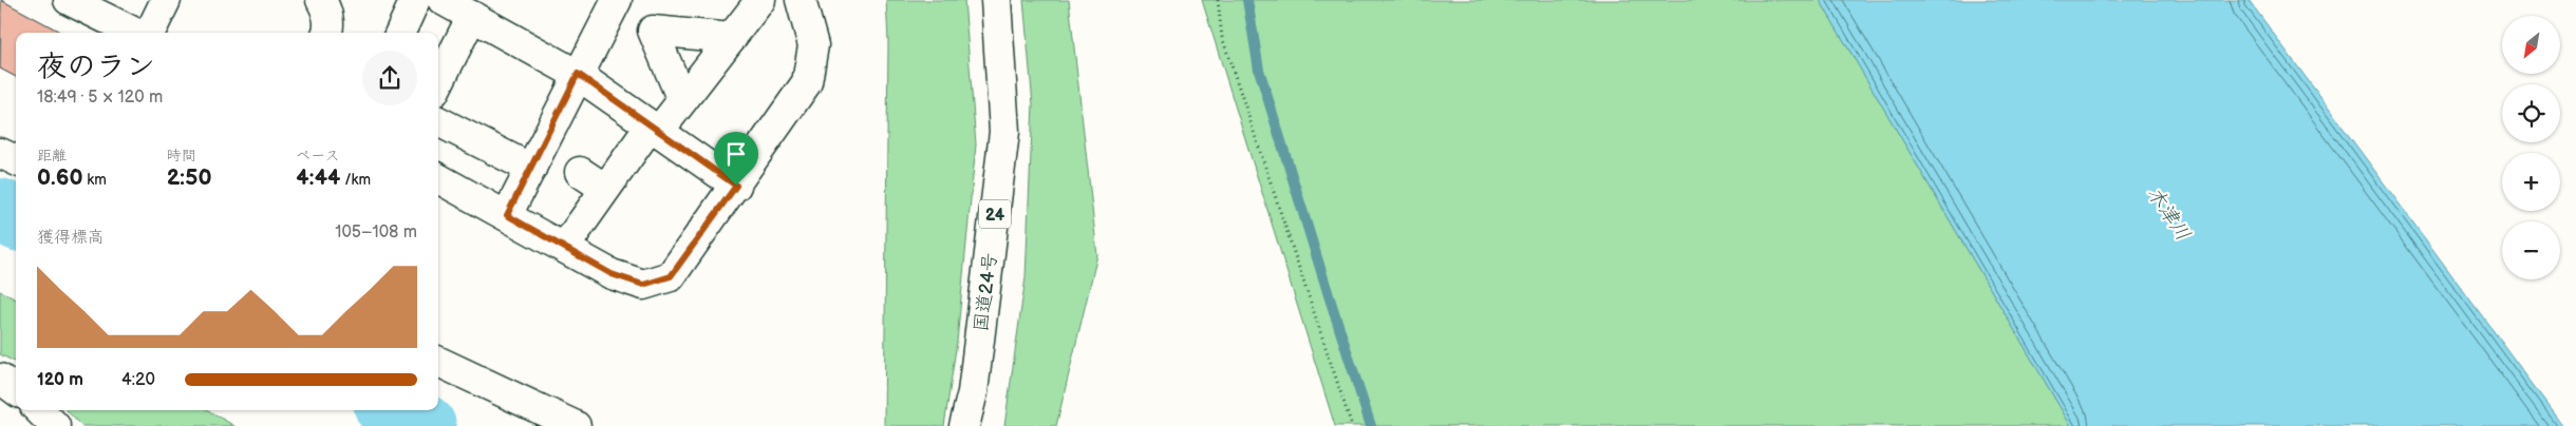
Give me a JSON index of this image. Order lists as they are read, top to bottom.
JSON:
{
  "streets": {
    "main road": ["24", "国道24号"]
  },
  "water": ["木津川"],
  "north": "bottom left",
  "page": {
    "map_buttons": ["+", "−"],
    "heading": ["夜のラン", "18:49 · 5 × 120 m"],
    "stats": [
      ["距離", "0.60 km"],
      ["時間", "2:50"],
      ["ペース", "4:44 /km"]
    ],
    "chart": ["獲得標高", "105–108 m"],
    "list": [
      {
        "name": "120 m",
        "note": "4:20"
      }
    ]
  }
}
